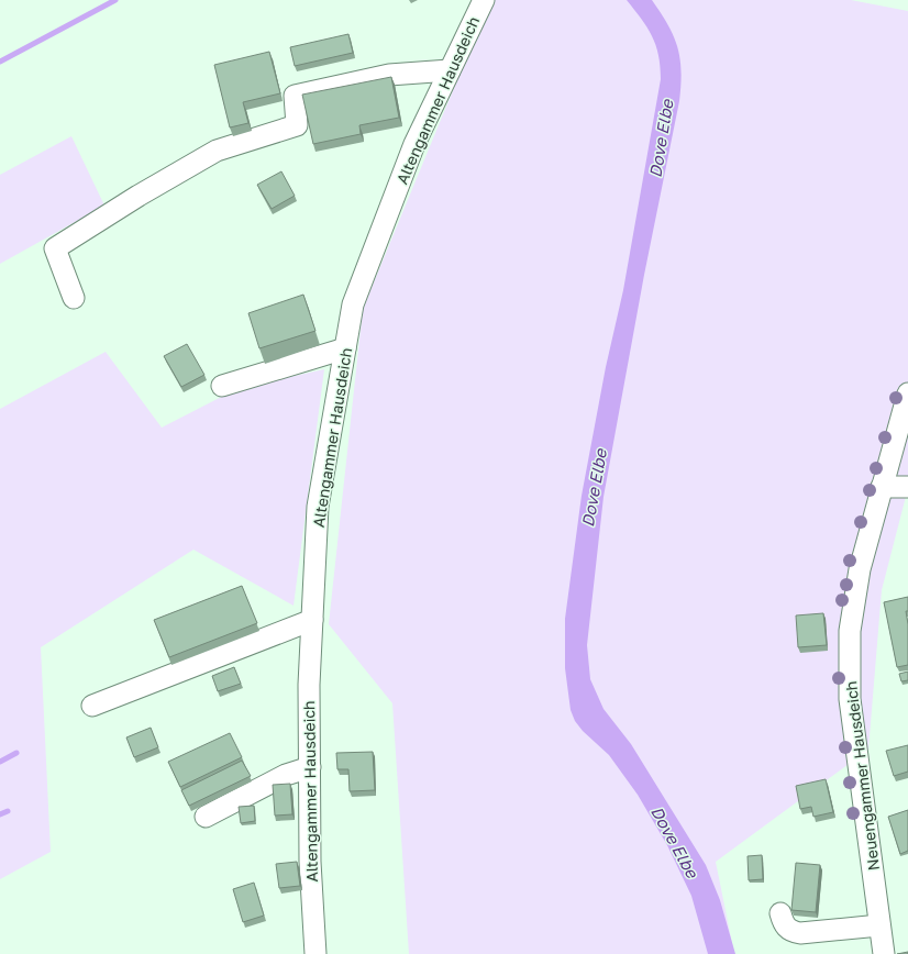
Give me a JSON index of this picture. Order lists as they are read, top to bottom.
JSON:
{
  "streets": {
    "street": ["Altengammer Hausdeich", "Neuengammer Hausdeich"]
  },
  "water": ["Dove Elbe"]
}
